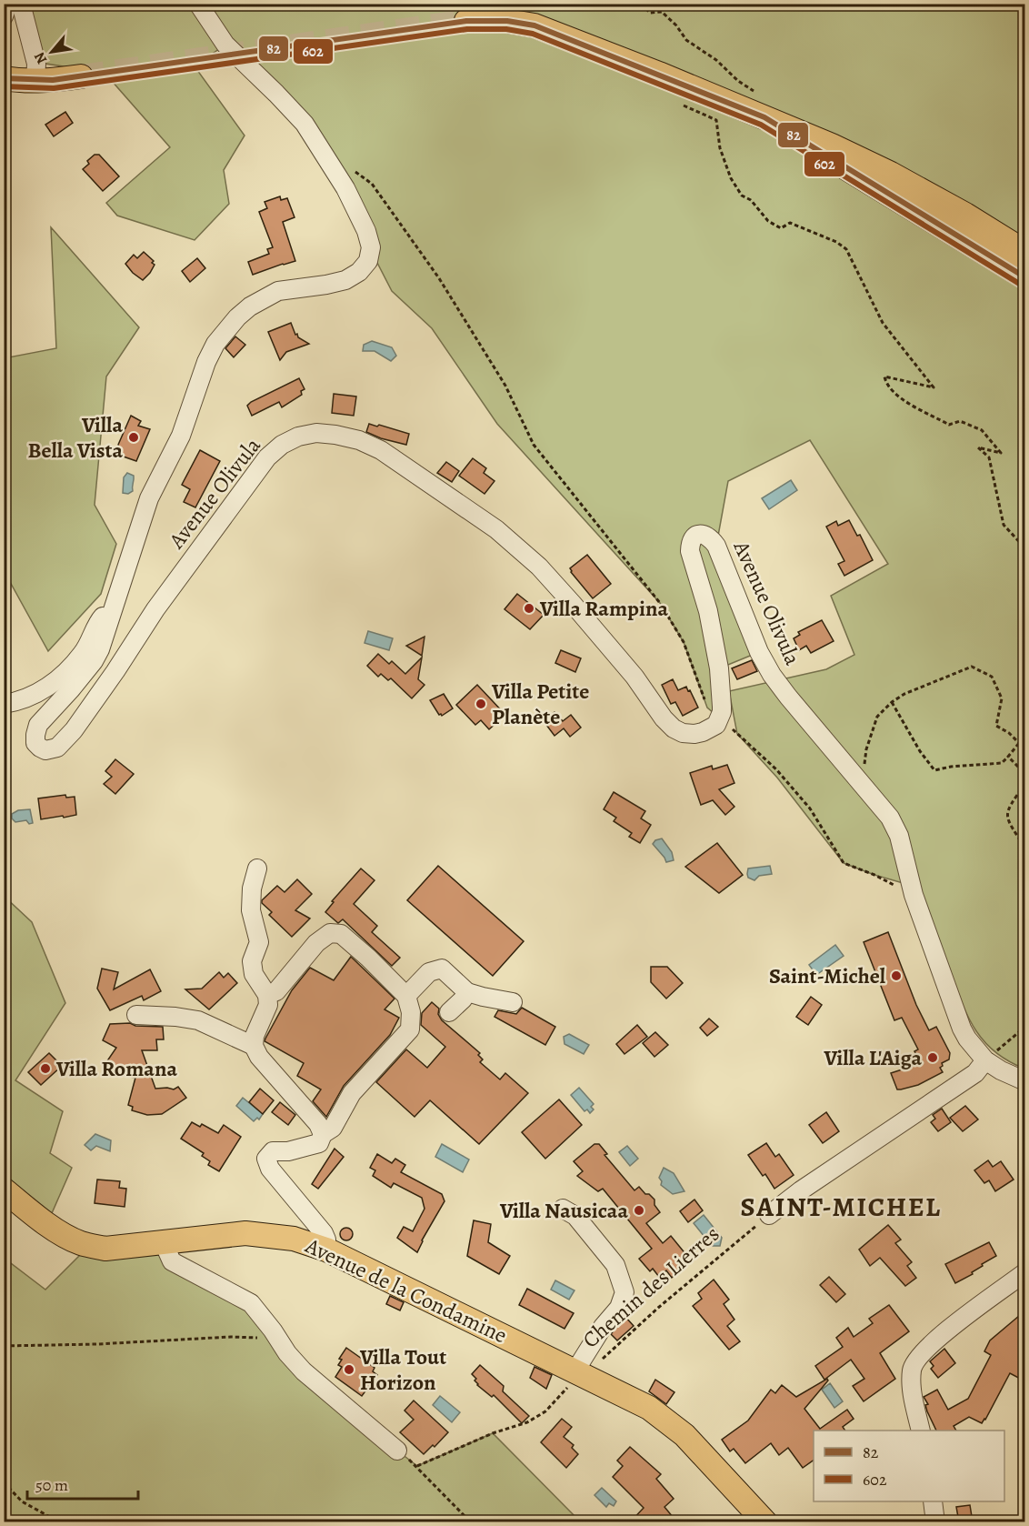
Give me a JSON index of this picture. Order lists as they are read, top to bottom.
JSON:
{
  "streets": {
    "main road": ["Avenue de la Condamine"],
    "street": ["Avenue Olivula"],
    "path": ["Chemin des Lierres"]
  },
  "crossings": [
    ["Chemin des Lierres", "Avenue de la Condamine"]
  ],
  "districts": ["SAINT-MICHEL"],
  "places": [
    "Villa Bella Vista",
    "Villa Rampina",
    "Villa Petite Planète",
    "Saint-Michel",
    "Villa L'Aiga",
    "Villa Romana",
    "Villa Nausicaa",
    "Villa Tout Horizon"
  ],
  "lines": ["transit line 82", "transit line 602"],
  "legend": ["82", "602"],
  "scale_bar": "50 m",
  "north": "bottom left"
}
